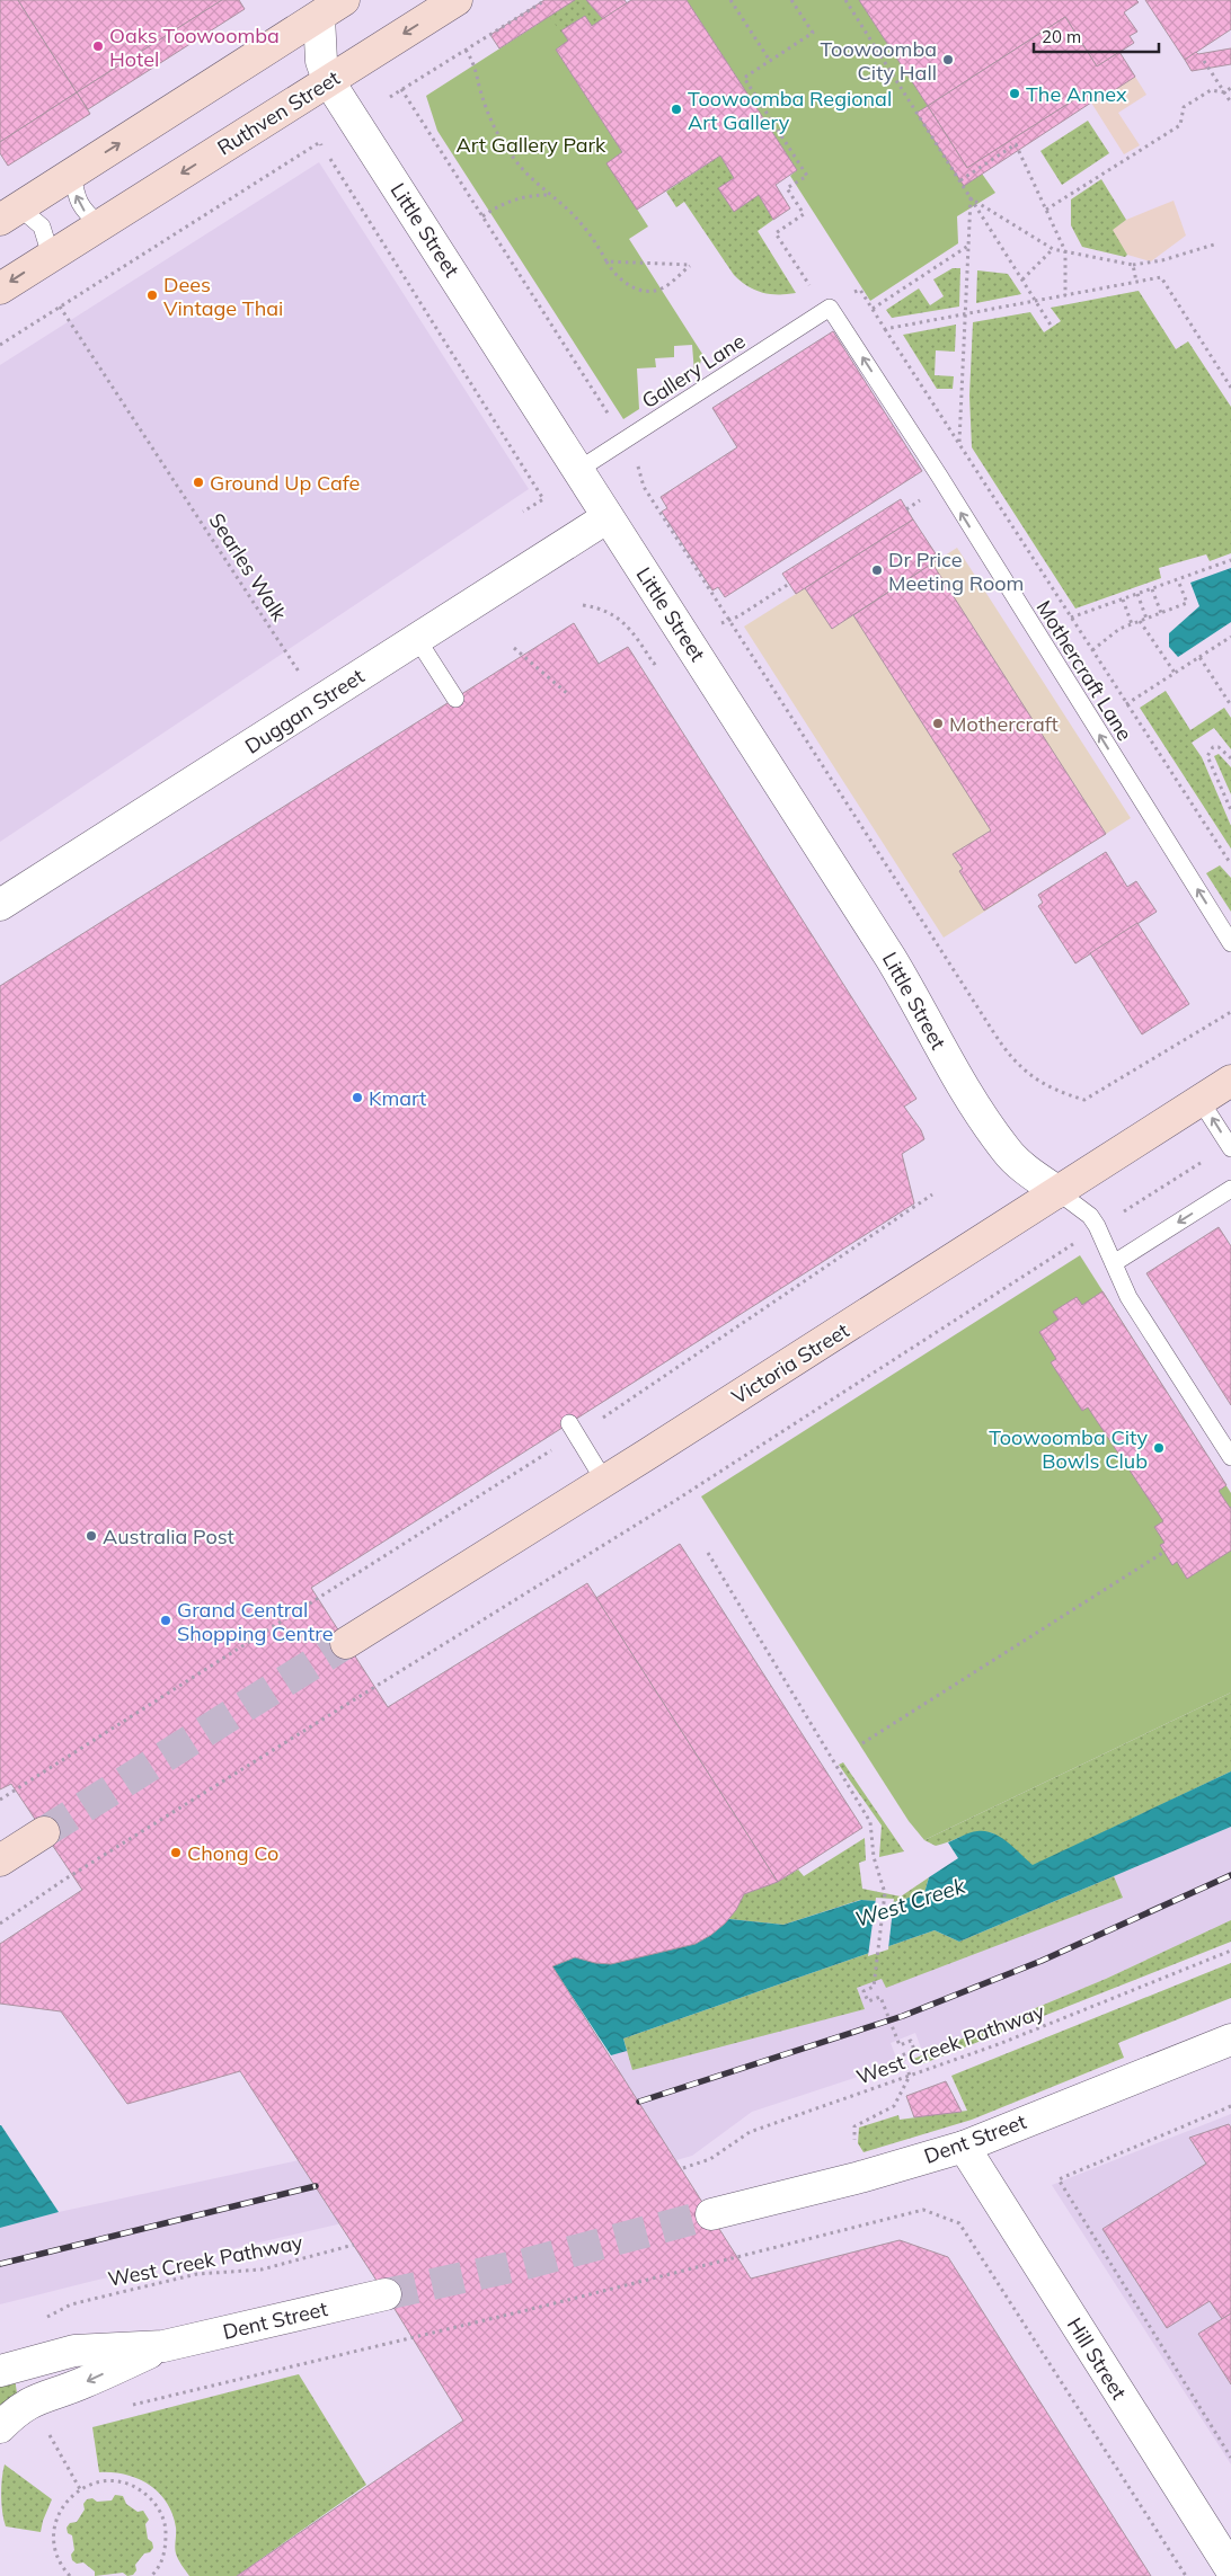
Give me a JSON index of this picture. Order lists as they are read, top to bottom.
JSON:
{
  "streets": {
    "main road": ["Ruthven Street", "Victoria Street"],
    "street": [
      "Little Street",
      "Duggan Street",
      "Dent Street",
      "Hill Street"
    ],
    "lane": ["Gallery Lane", "Mothercraft Lane"],
    "path": ["Searles Walk", "West Creek Pathway"]
  },
  "crossings": [
    ["Ruthven Street", "Little Street"],
    ["Little Street", "Gallery Lane"],
    ["Little Street", "Duggan Street"],
    ["Little Street", "Victoria Street"],
    ["Gallery Lane", "Mothercraft Lane"],
    ["Searles Walk", "Duggan Street"],
    ["Dent Street", "Hill Street"]
  ],
  "one_way": ["Mothercraft Lane"],
  "water": ["West Creek"],
  "parks": ["Art Gallery Park"],
  "places": [
    "Oaks Toowoomba Hotel",
    "Toowoomba City Hall",
    "The Annex",
    "Toowoomba Regional Art Gallery",
    "Dees Vintage Thai",
    "Ground Up Cafe",
    "Dr Price Meeting Room",
    "Mothercraft",
    "Kmart",
    "Toowoomba City Bowls Club",
    "Australia Post",
    "Grand Central Shopping Centre",
    "Chong Co"
  ],
  "scale_bar": "20 m"
}
